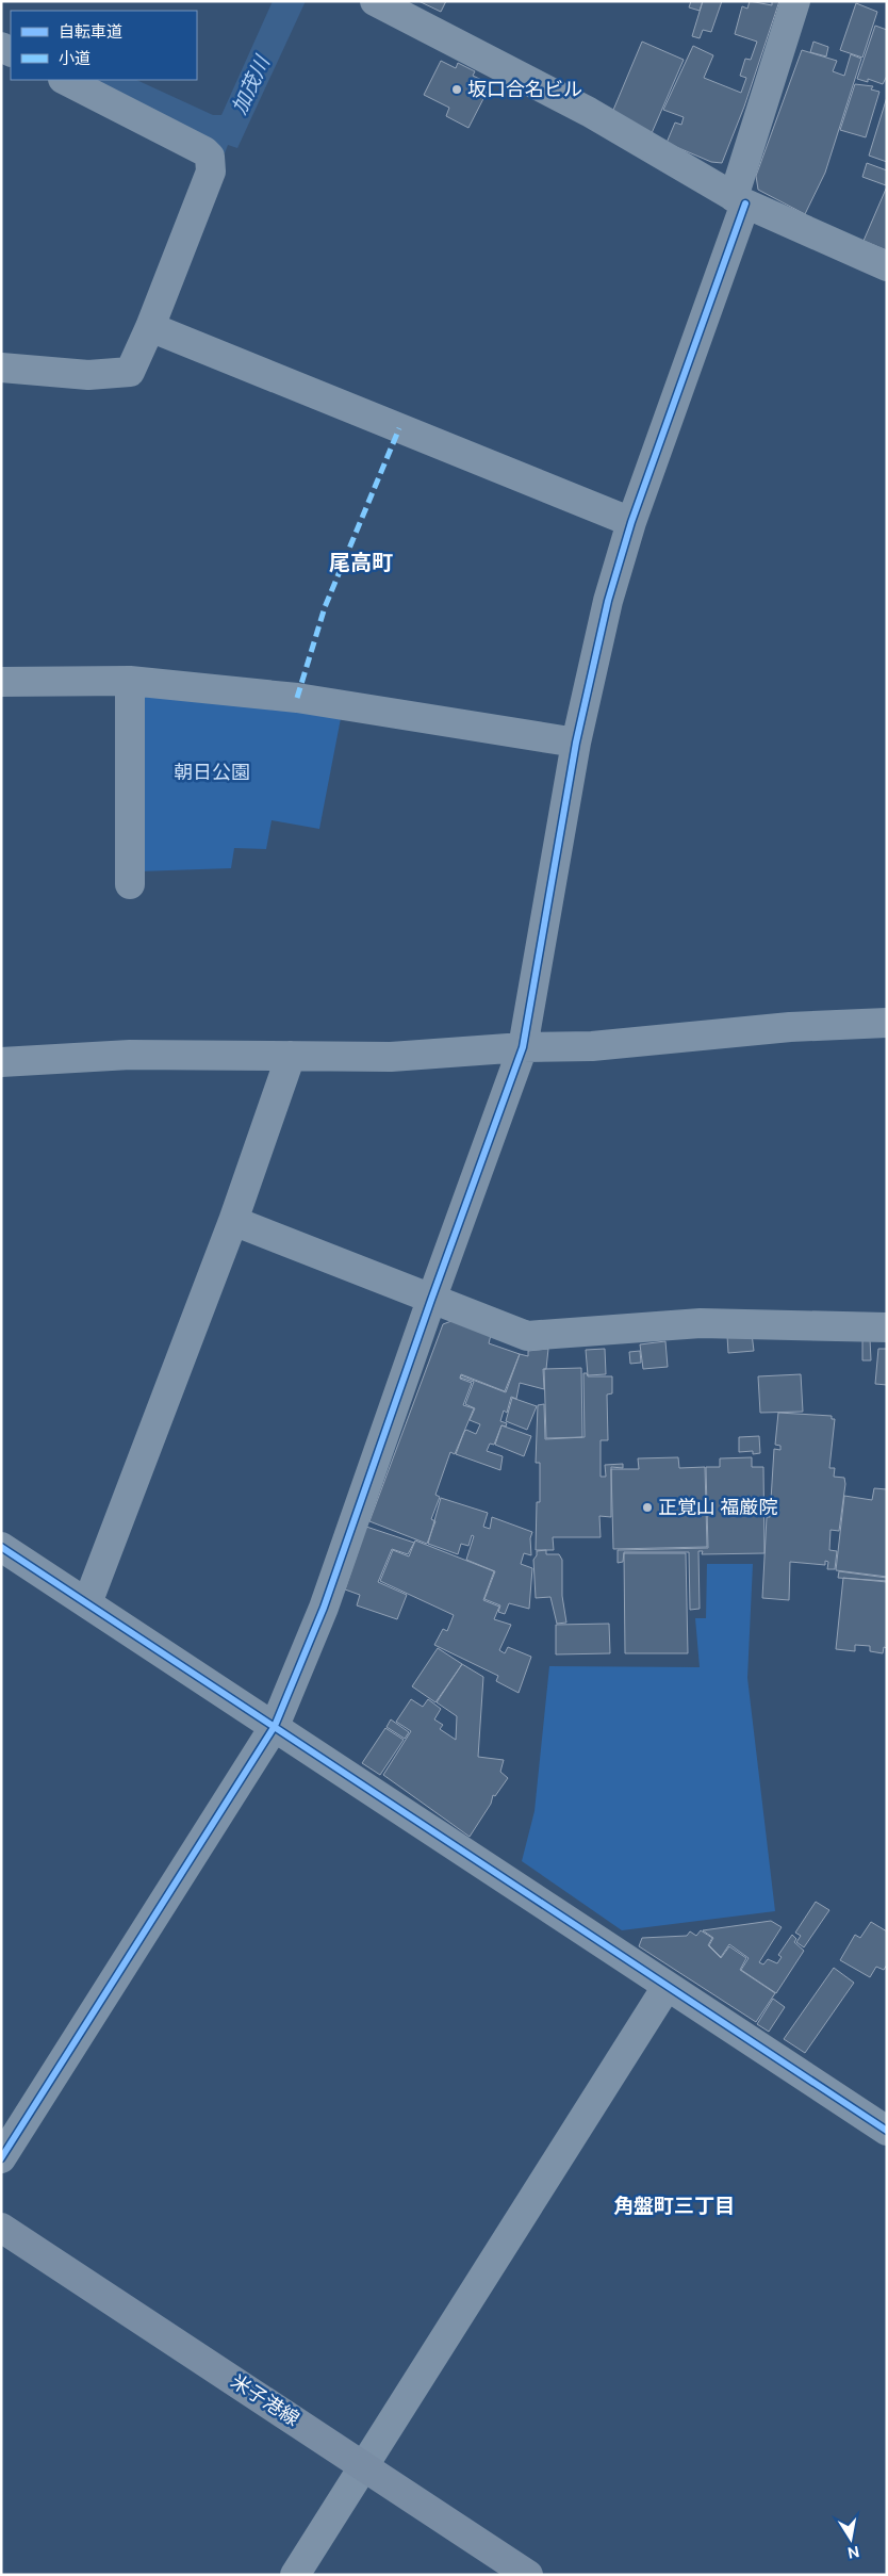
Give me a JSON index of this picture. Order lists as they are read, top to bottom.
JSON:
{
  "streets": {
    "main road": ["米子港線"]
  },
  "districts": ["尾高町", "角盤町三丁目"],
  "water": ["加茂川"],
  "parks": ["朝日公園"],
  "places": ["坂口合名ビル", "正覚山 福厳院"],
  "legend": ["自転車道", "小道"],
  "north": "bottom"
}
